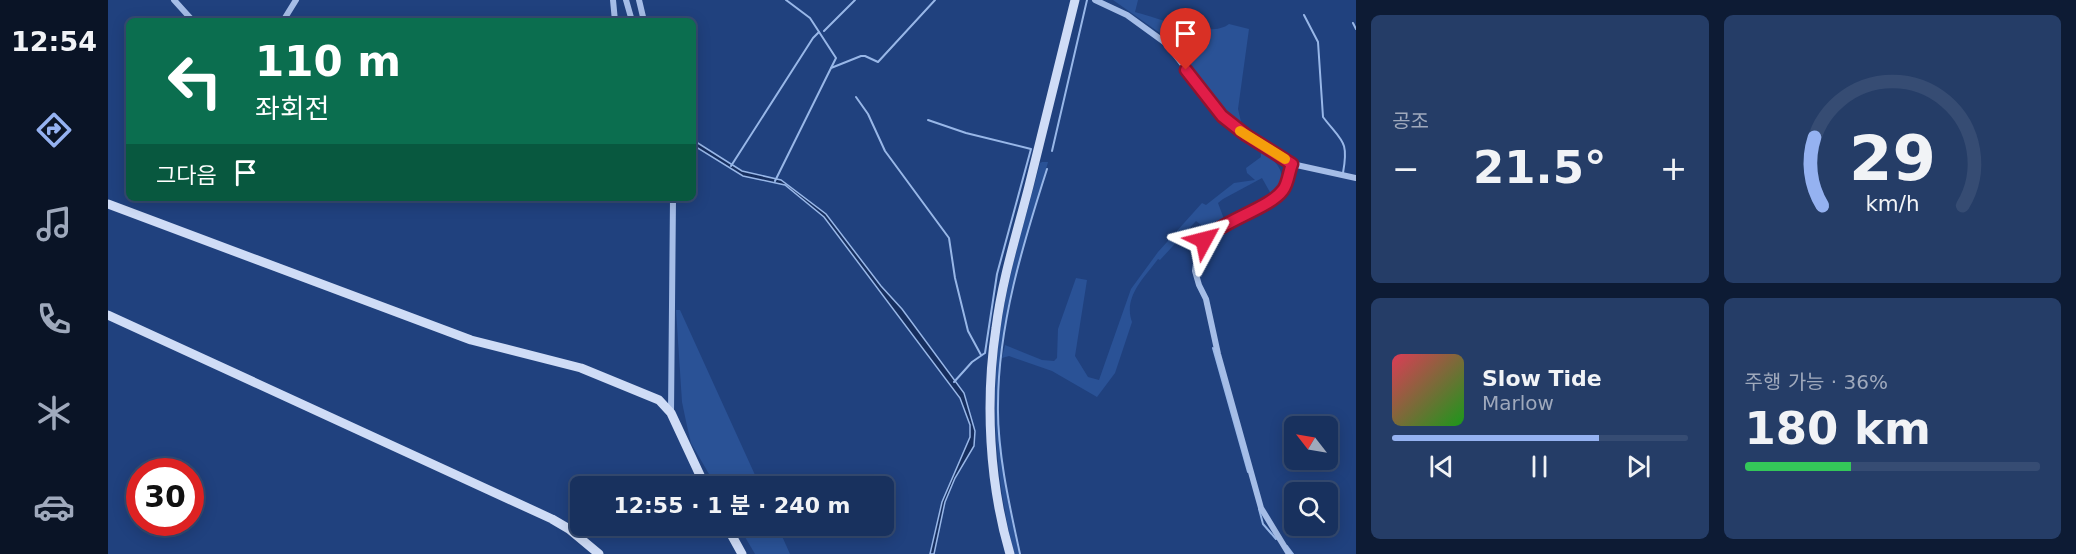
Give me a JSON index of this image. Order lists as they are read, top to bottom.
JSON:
{
  "north": "top left",
  "page": {
    "tabs": "12:54",
    "tile": [
      "공조",
      ["주행 가능 · 36%", "180 km"]
    ],
    "turn": ["110 m", "좌회전"],
    "heat": ["−", "21.5°", "+"],
    "then": "그다음",
    "song": ["Slow Tide", "Marlow"],
    "limit": "30",
    "trip": "12:55 · 1 분 · 240 m",
    "gauge": ["29", "km/h"]
  }
}
